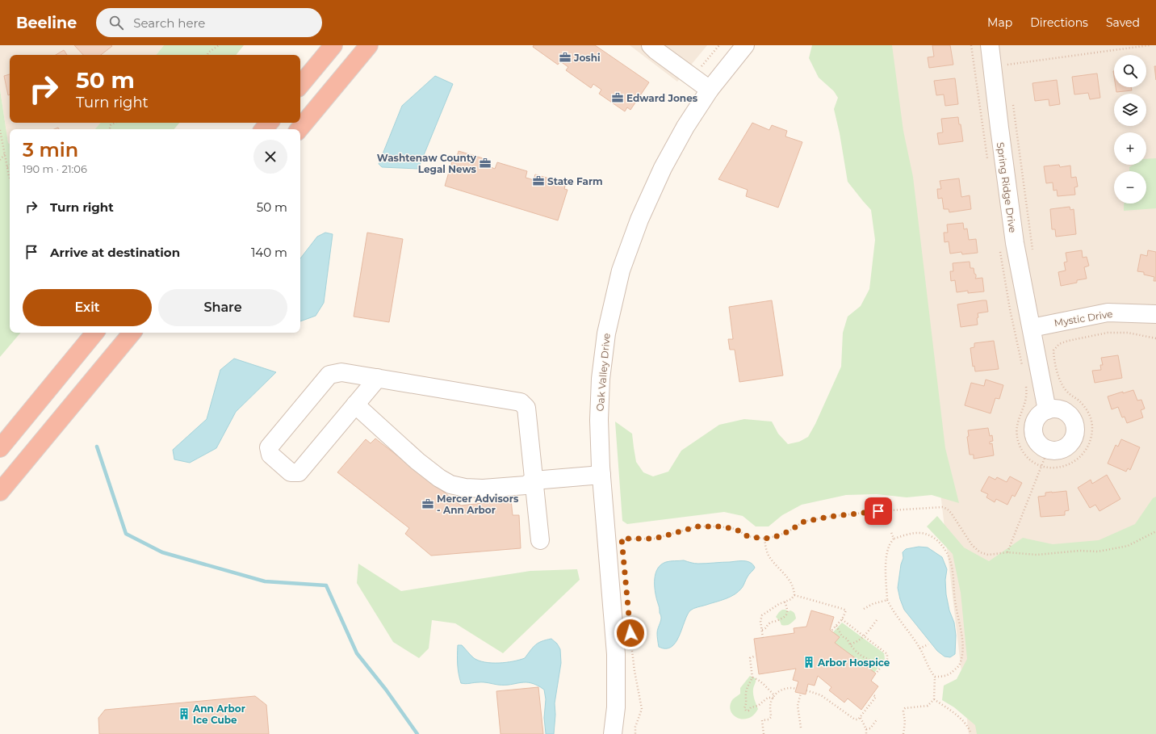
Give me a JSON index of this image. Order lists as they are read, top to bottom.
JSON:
{
  "streets": {
    "street": ["Spring Ridge Drive", "Mystic Drive", "Oak Valley Drive"]
  },
  "crossings": [
    ["Spring Ridge Drive", "Mystic Drive"]
  ],
  "places": {
    "office": [
      "Joshi",
      "Edward Jones",
      "Washtenaw County Legal News",
      "State Farm",
      "Mercer Advisors - Ann Arbor"
    ],
    "building": ["Arbor Hospice", "Ann Arbor Ice Cube"]
  },
  "page": {
    "header": "Beeline",
    "search": "Search here",
    "nav": ["Map", "Directions", "Saved"],
    "map_buttons": ["+", "−"],
    "turn": ["50 m", "Turn right"],
    "heading": ["3 min", "190 m · 21:06"],
    "list": [
      {
        "name": "Turn right",
        "value": "50 m"
      },
      {
        "name": "Arrive at destination",
        "value": "140 m"
      }
    ],
    "buttons": ["Exit", "Share"]
  }
}
